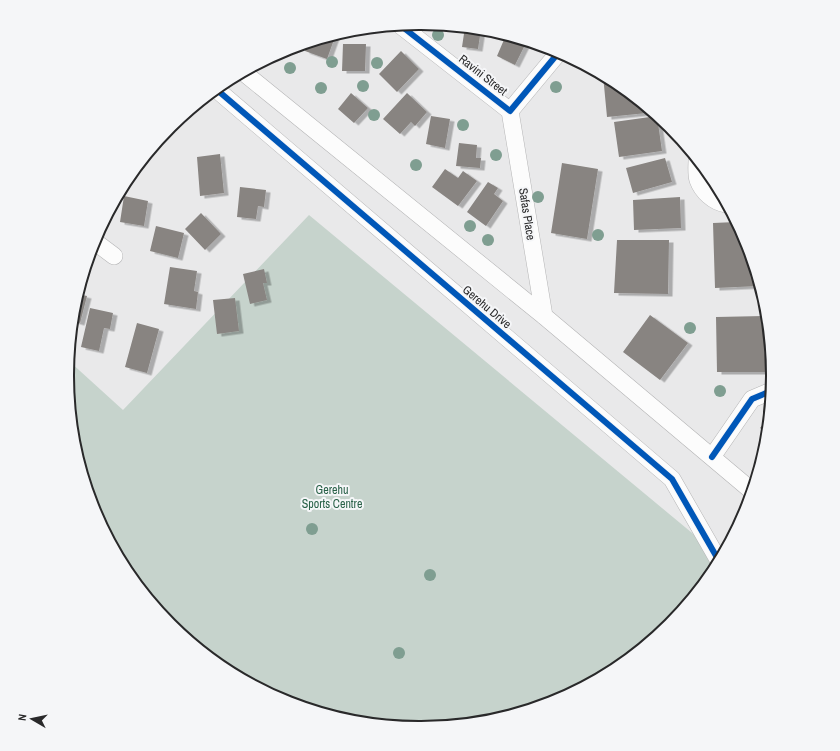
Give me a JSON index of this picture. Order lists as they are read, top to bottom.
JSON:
{
  "streets": {
    "street": ["Ravini Street", "Safas Place", "Gerehu Drive"]
  },
  "crossings": [
    ["Ravini Street", "Safas Place"]
  ],
  "parks": ["Gerehu Sports Centre"],
  "north": "left"
}
